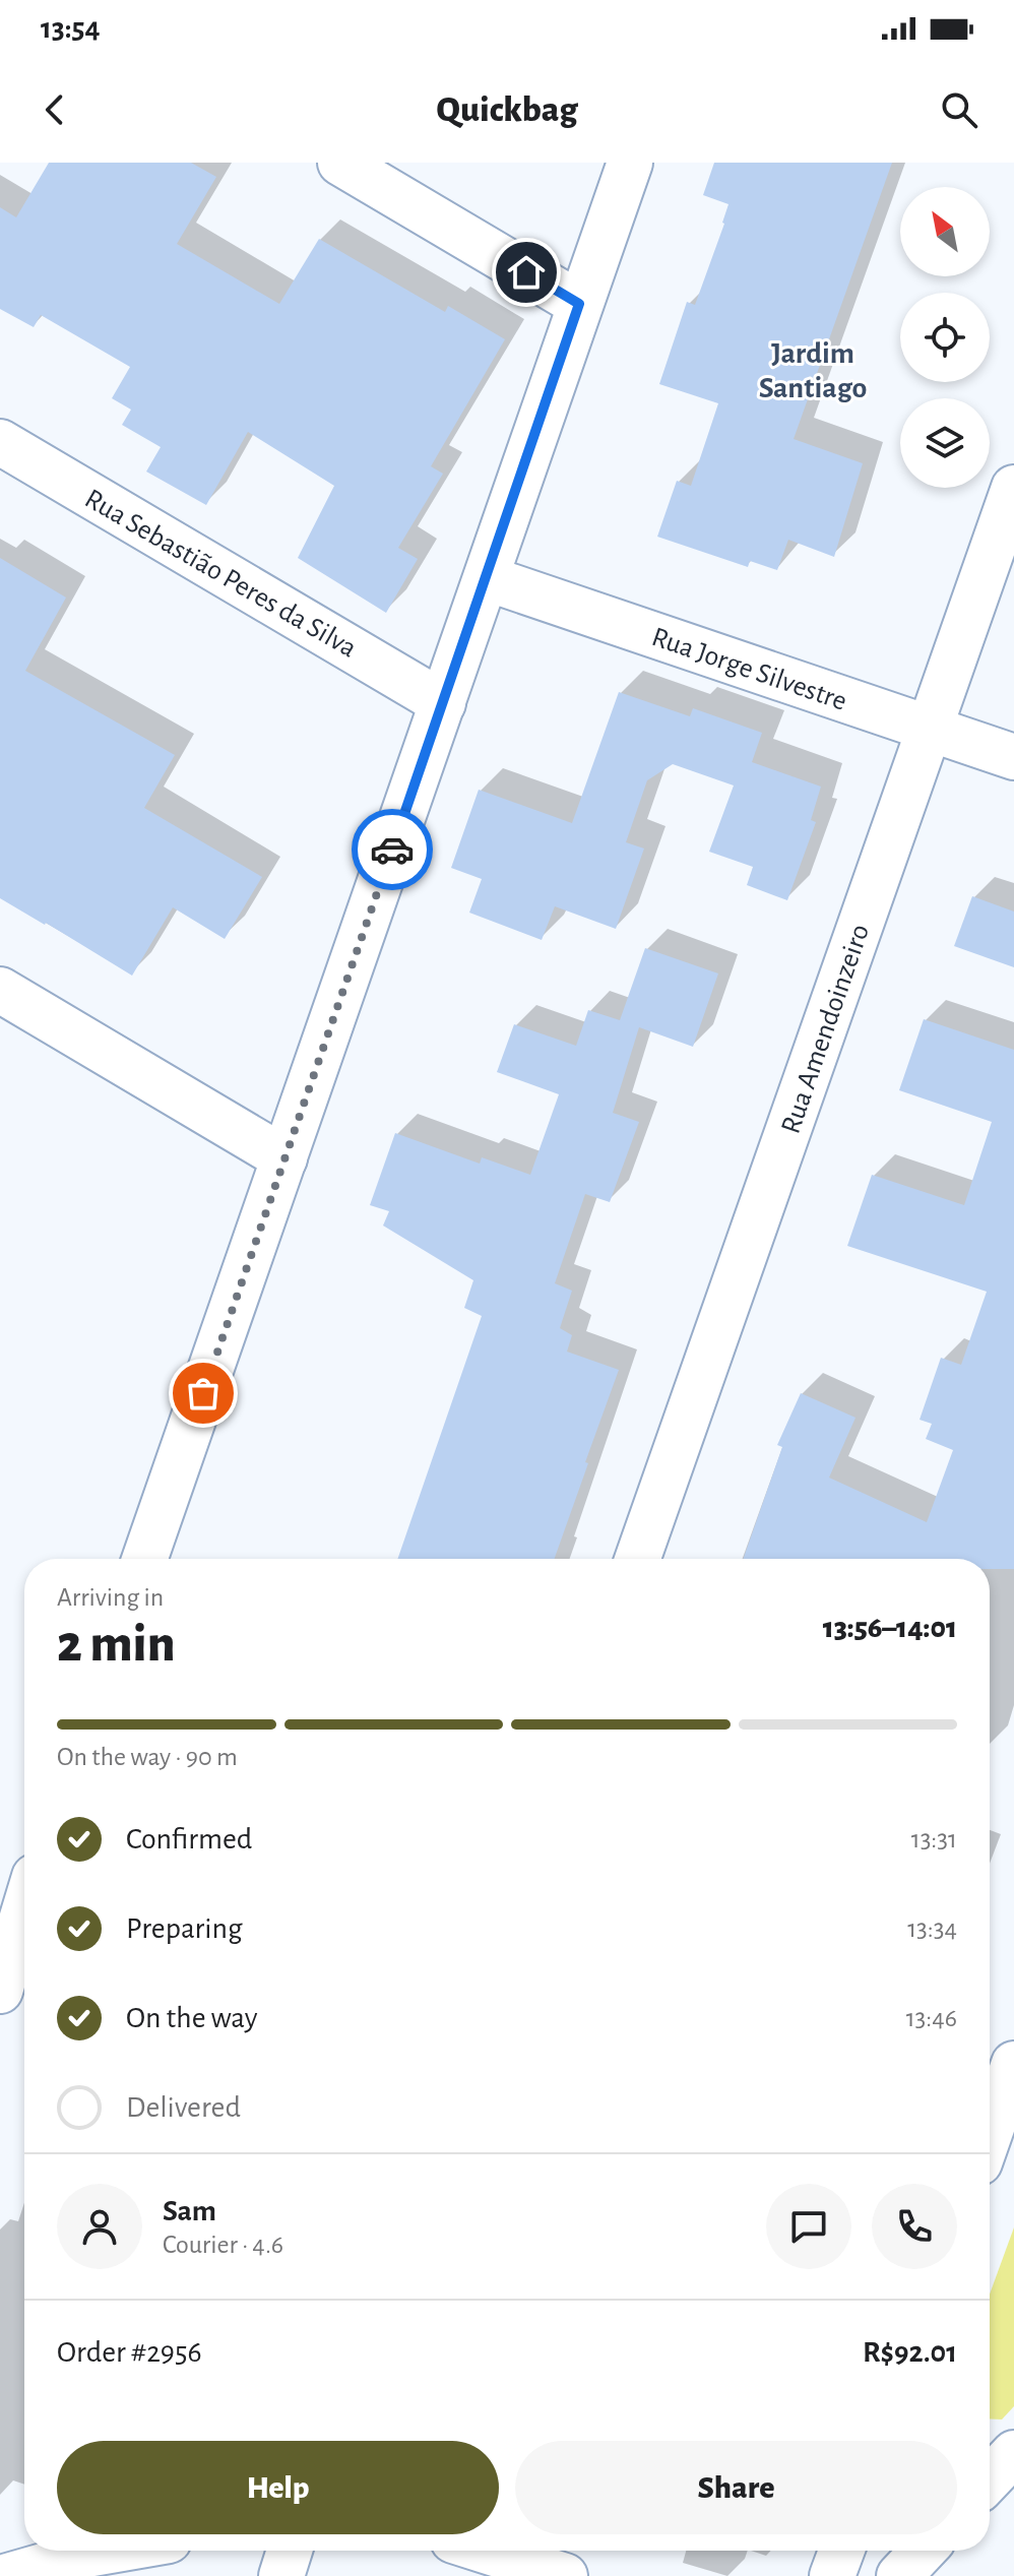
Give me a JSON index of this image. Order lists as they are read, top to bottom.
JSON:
{
  "streets": {
    "street": ["Rua Sebastião Peres da Silva", "Rua Jorge Silvestre", "Rua Amendoinzeiro"]
  },
  "crossings": [
    ["Rua Jorge Silvestre", "Rua Amendoinzeiro"]
  ],
  "districts": ["Jardim Santiago"],
  "north": "top left",
  "page": {
    "status": "13:54",
    "header": "Quickbag",
    "heading": ["2 min", "Arriving in", "13:56–14:01"],
    "panel": [
      "Sam",
      "Courier · 4.6",
      "Order #2956",
      "R$92.01"
    ],
    "bar": "On the way · 90 m",
    "list": [
      ["Confirmed", "13:31"],
      ["Preparing", "13:34"],
      ["On the way", "13:46"],
      "Delivered"
    ],
    "buttons": ["Help", "Share"]
  }
}
